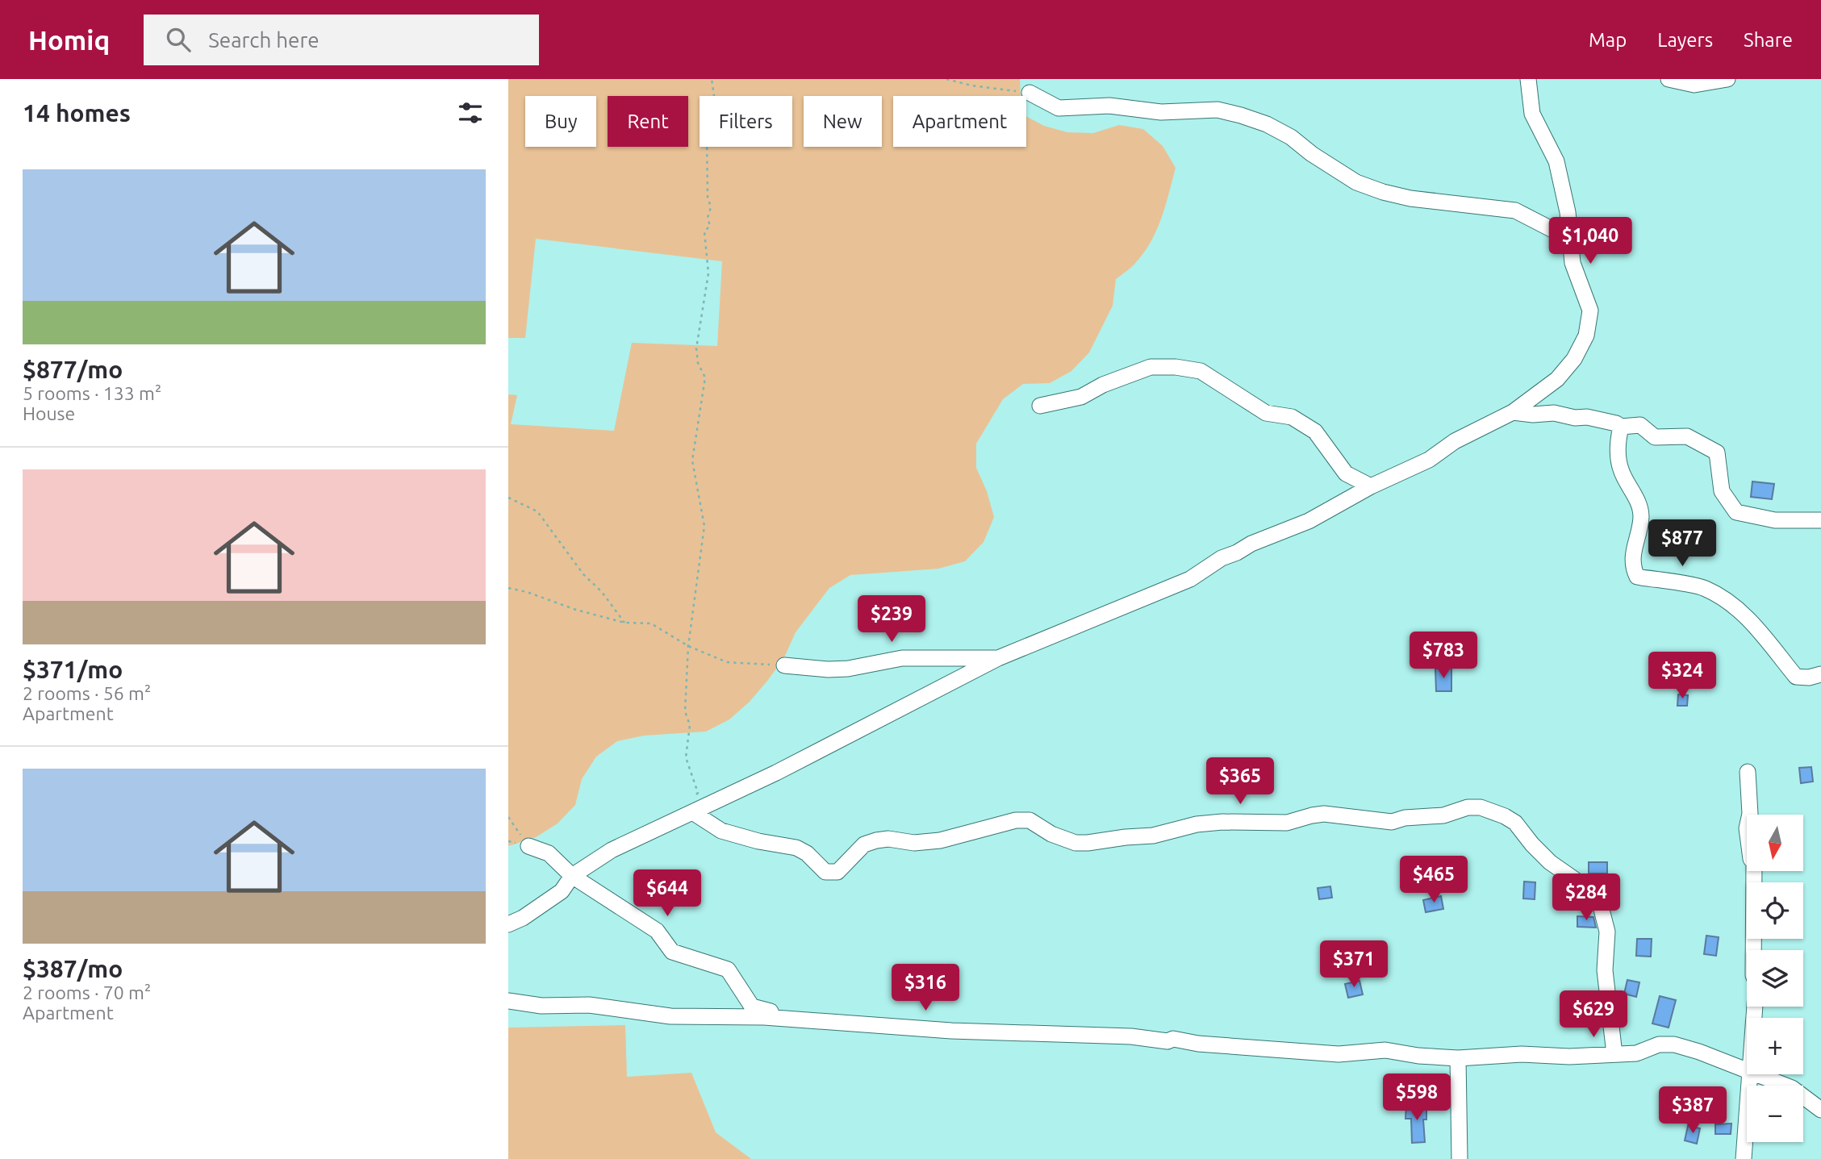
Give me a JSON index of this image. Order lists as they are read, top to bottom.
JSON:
{
  "north": "bottom",
  "page": {
    "header": "Homiq",
    "search": "Search here",
    "nav": ["Map", "Layers", "Share"],
    "heading": "14 homes",
    "chip": [
      "Buy",
      "Rent",
      "Filters",
      "New",
      "Apartment"
    ],
    "list": [
      {
        "name": "$877/mo",
        "note": "5 rooms · 133 m² · House"
      },
      {
        "name": "$371/mo",
        "note": "2 rooms · 56 m² · Apartment"
      },
      {
        "name": "$387/mo",
        "note": "2 rooms · 70 m² · Apartment"
      }
    ],
    "price": [
      "$1,040",
      "$877",
      "$239",
      "$783",
      "$324",
      "$365",
      "$465",
      "$644",
      "$284",
      "$371",
      "$316",
      "$629",
      "$598",
      "$387"
    ],
    "map_buttons": ["+", "−"]
  }
}
